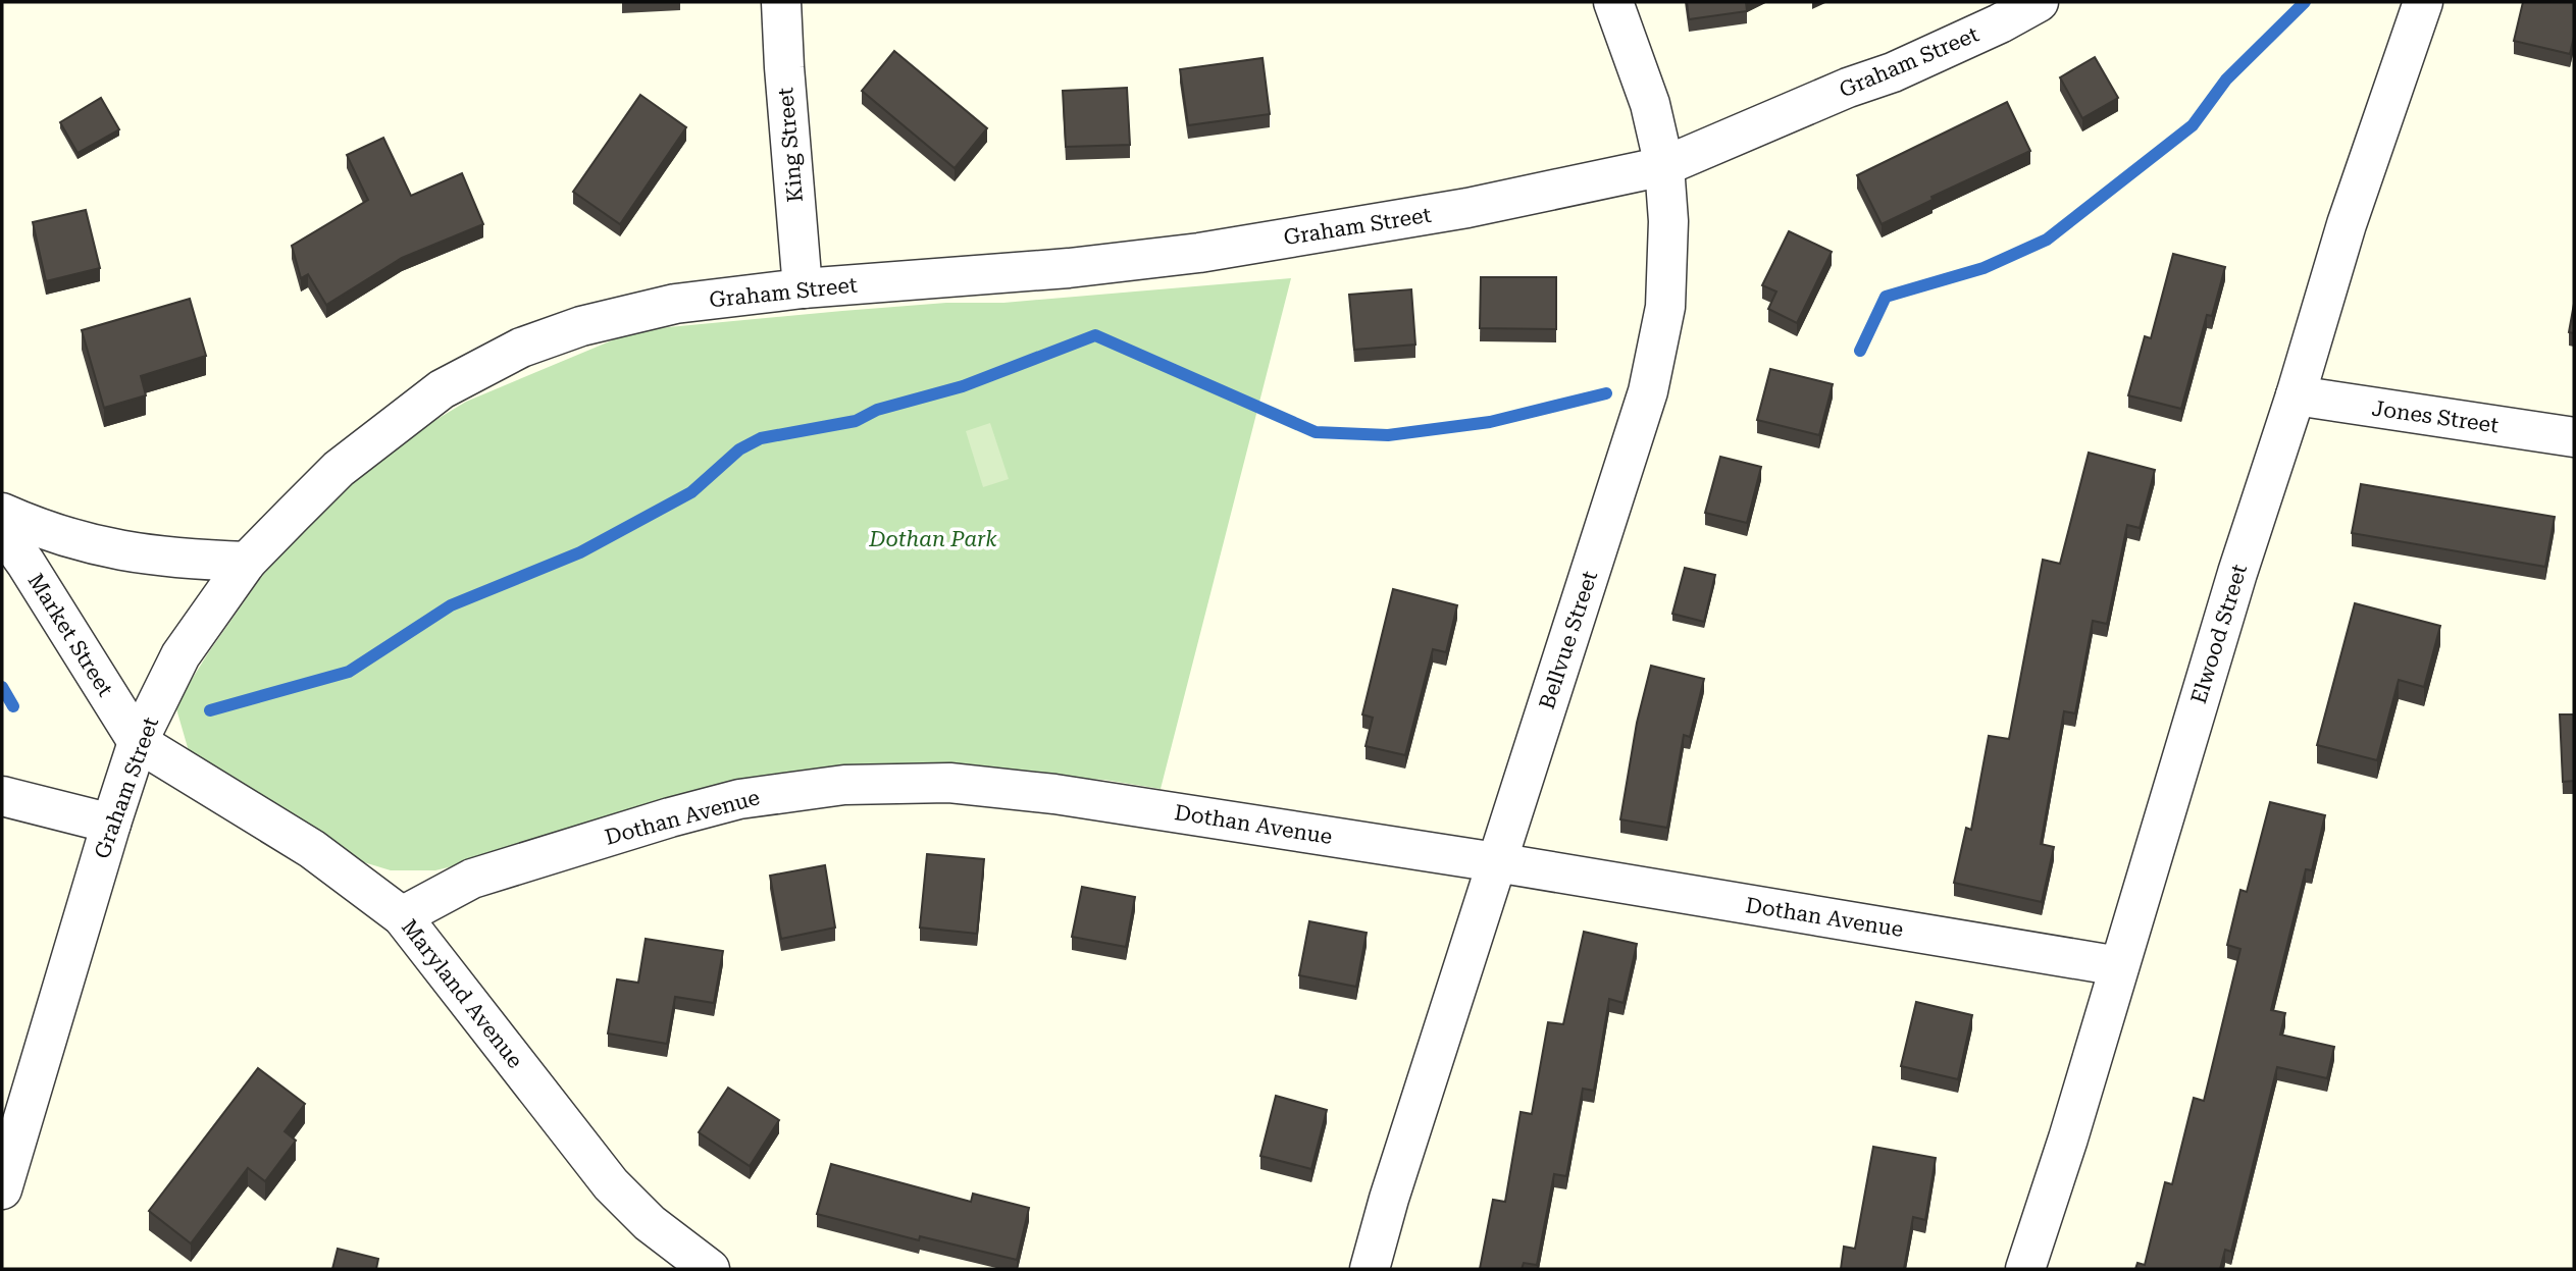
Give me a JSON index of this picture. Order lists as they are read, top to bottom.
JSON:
{
  "streets": {
    "street": [
      "Graham Street",
      "King Street",
      "Jones Street",
      "Elwood Street",
      "Market Street",
      "Bellvue Street",
      "Dothan Avenue",
      "Maryland Avenue"
    ]
  },
  "crossings": [
    ["Graham Street", "King Street"],
    ["Graham Street", "Market Street"],
    ["Graham Street", "Bellvue Street"],
    ["Graham Street", "Maryland Avenue"],
    ["Jones Street", "Elwood Street"],
    ["Elwood Street", "Dothan Avenue"],
    ["Market Street", "Maryland Avenue"],
    ["Bellvue Street", "Dothan Avenue"],
    ["Dothan Avenue", "Maryland Avenue"]
  ],
  "parks": ["Dothan Park"]
}
